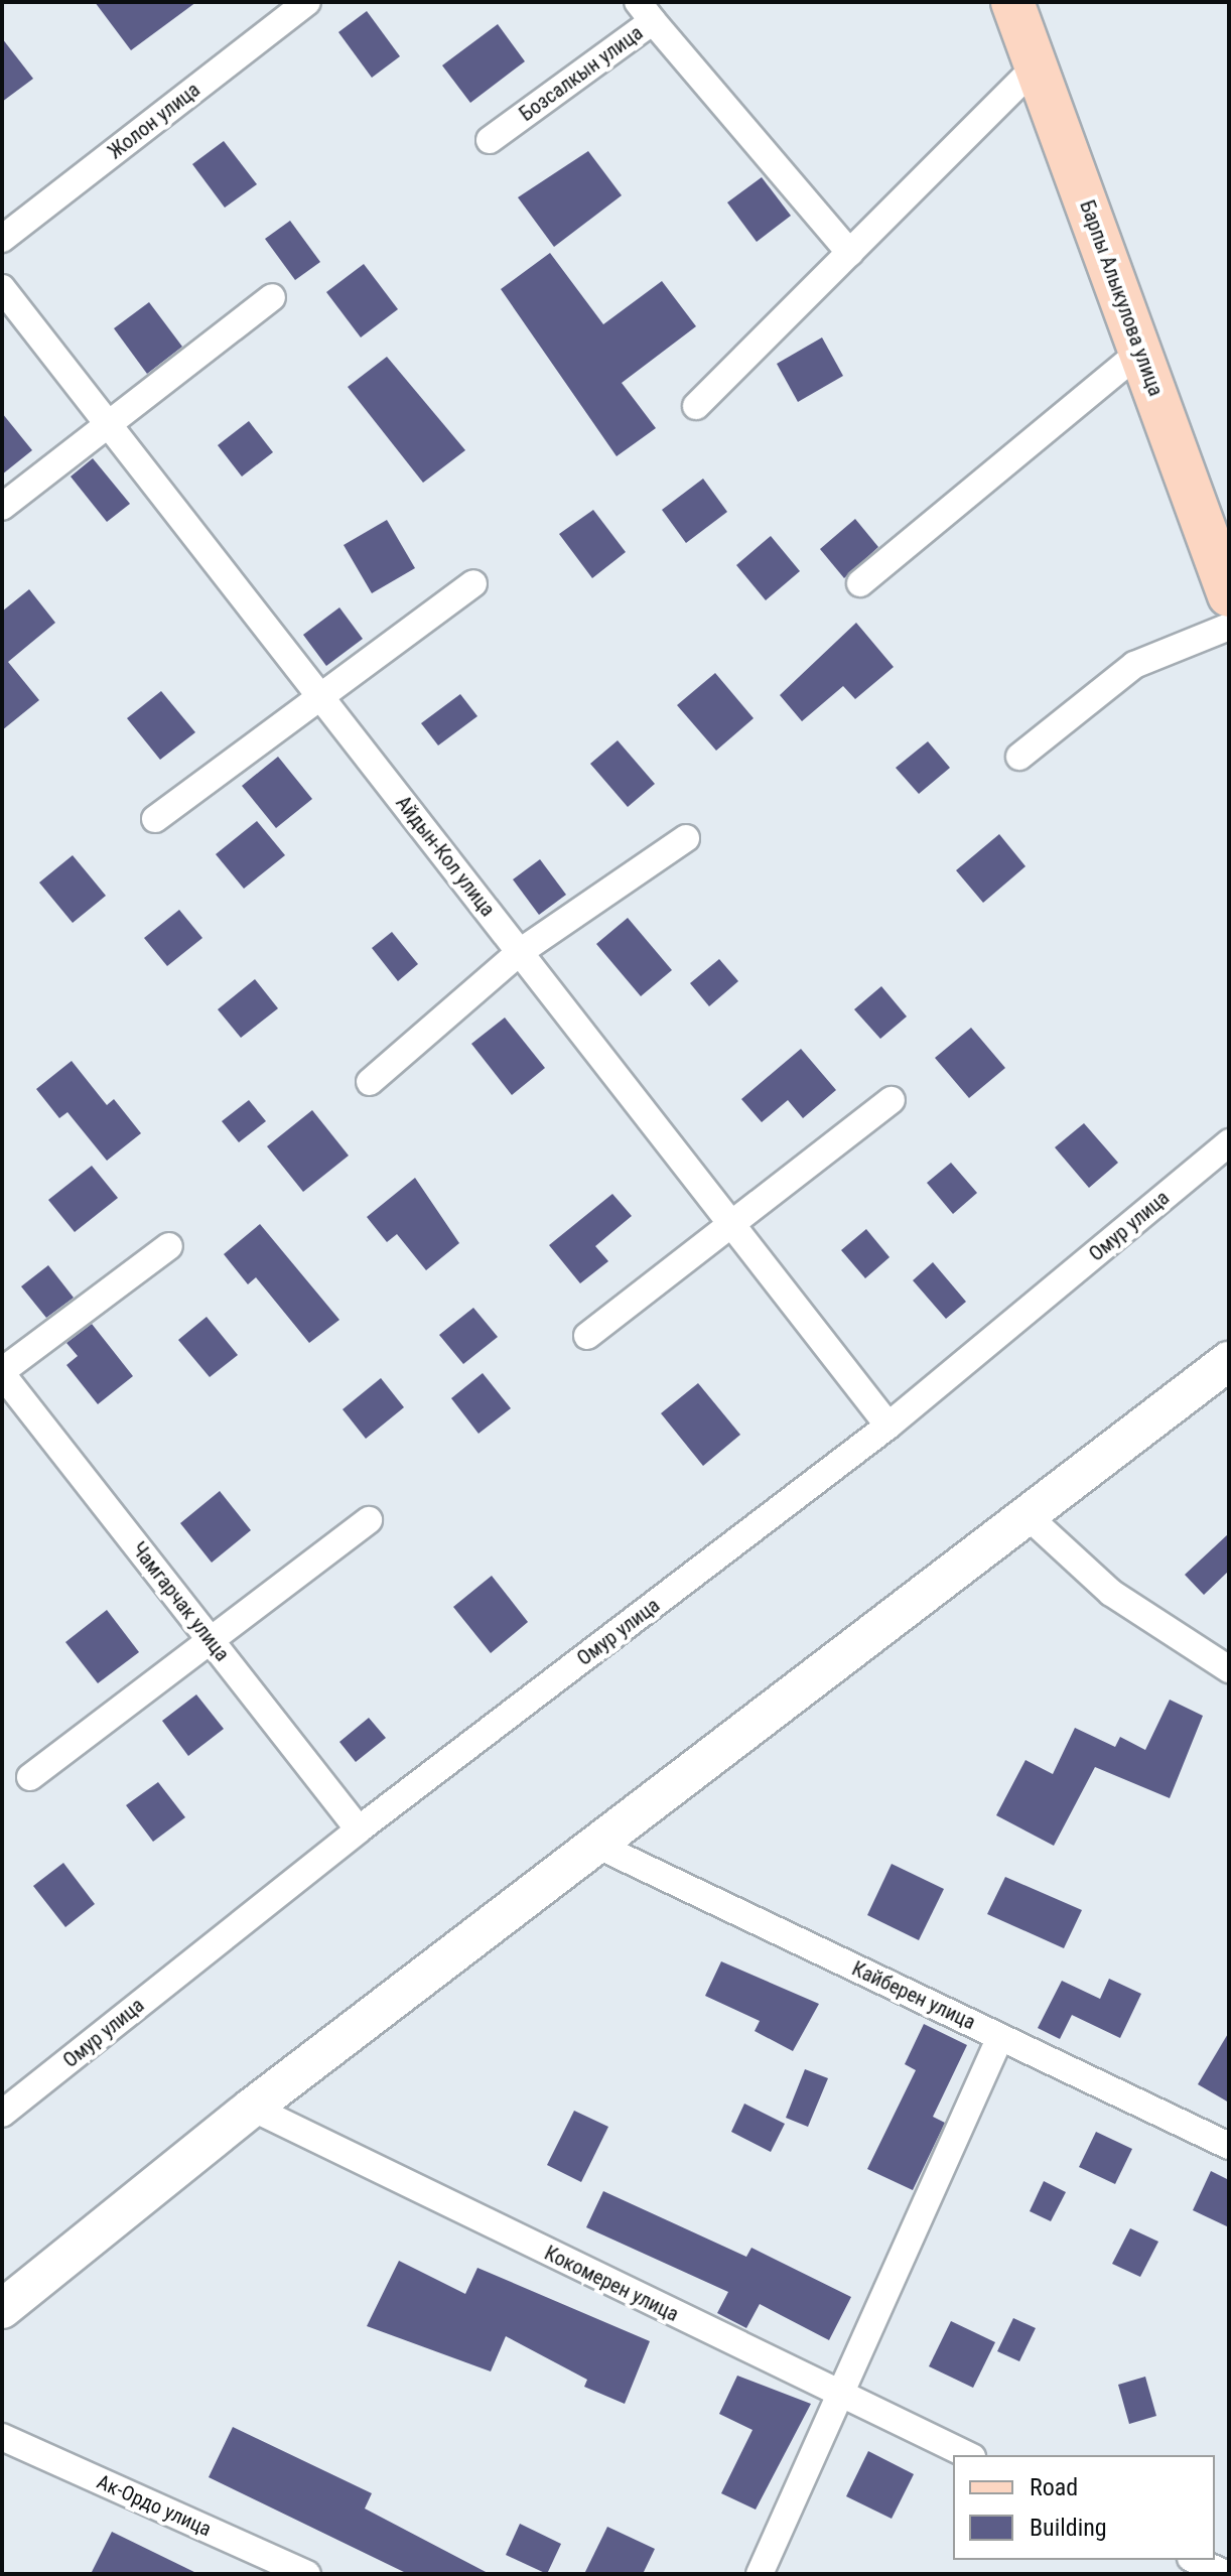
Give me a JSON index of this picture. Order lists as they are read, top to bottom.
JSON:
{
  "streets": {
    "main road": ["Барпы Алыкулова улица"],
    "street": [
      "Бозсалкын улица",
      "Жолон улица",
      "Айдын-Кол улица",
      "Омур улица",
      "Чамгарчак улица",
      "Кайберен улица",
      "Кокомерен улица",
      "Ак-Ордо улица"
    ]
  },
  "crossings": [
    ["Айдын-Кол улица", "Омур улица"],
    ["Омур улица", "Чамгарчак улица"]
  ],
  "legend": ["Road", "Building"]
}
